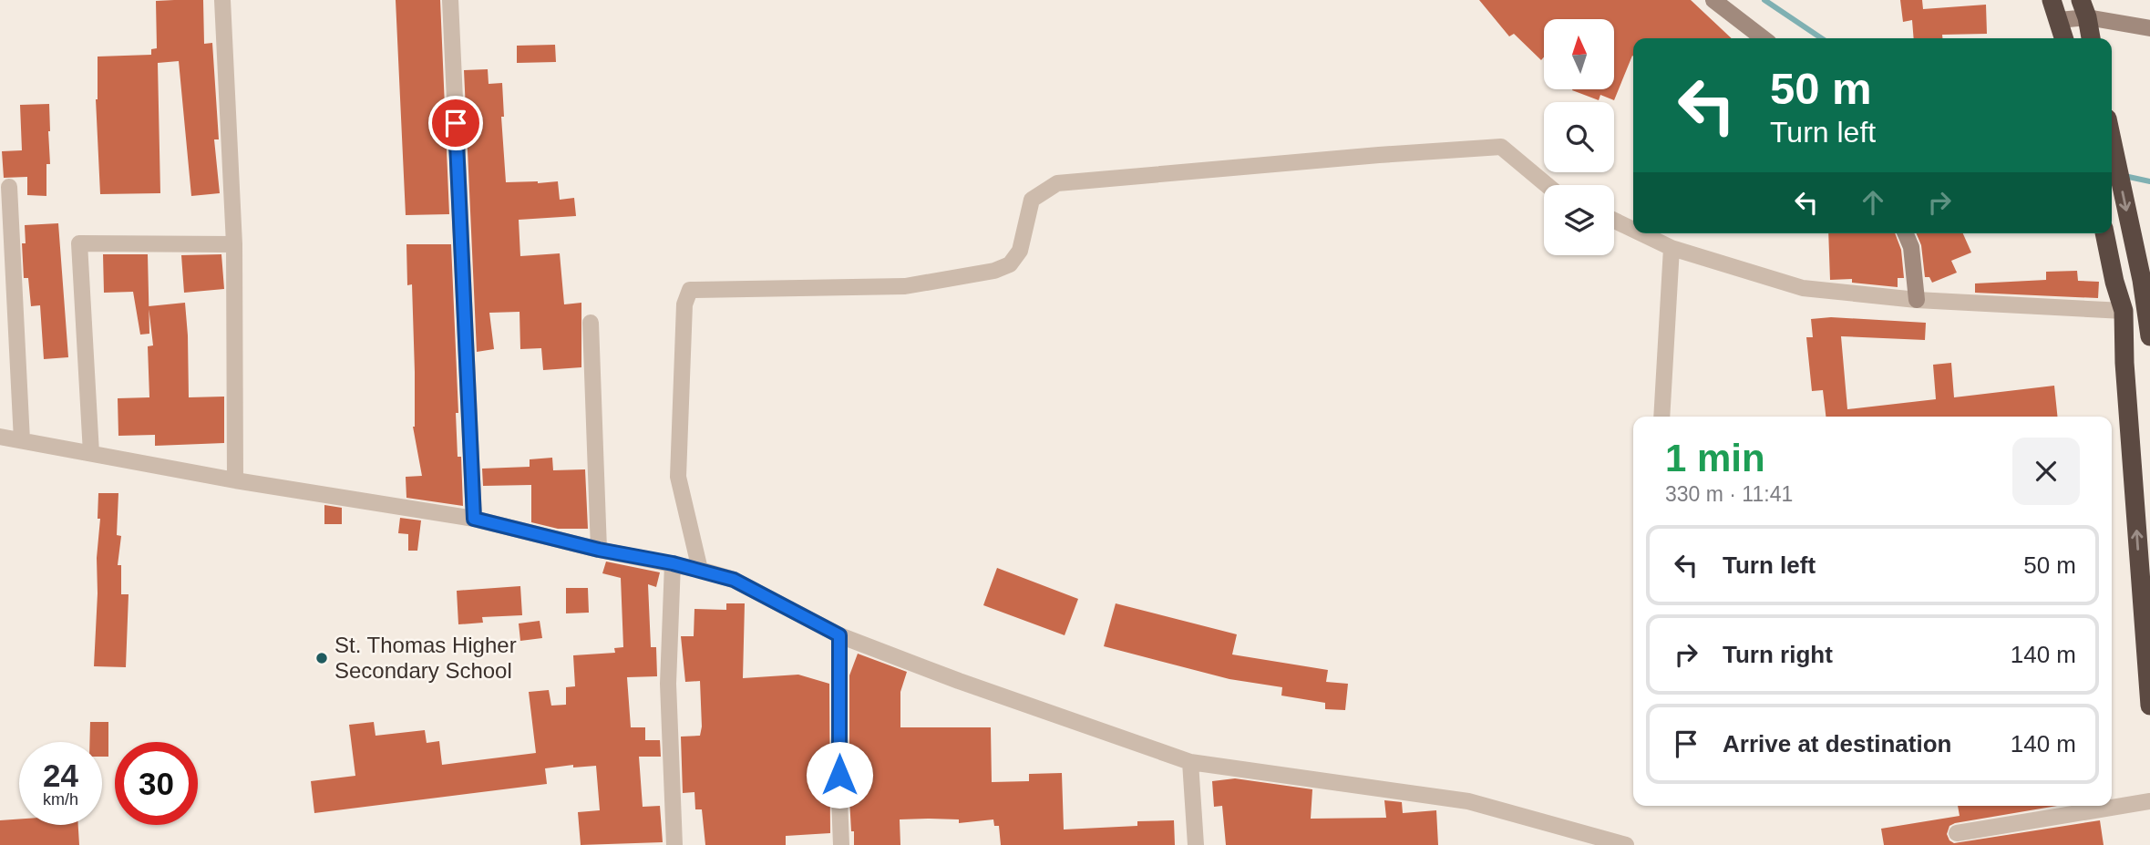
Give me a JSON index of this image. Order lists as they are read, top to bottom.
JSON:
{
  "places": ["St. Thomas Higher Secondary School"],
  "north": "top",
  "page": {
    "turn": ["50 m", "Turn left"],
    "heading": ["1 min", "330 m · 11:41"],
    "list": [
      {
        "name": "Turn left",
        "value": "50 m"
      },
      {
        "name": "Turn right",
        "value": "140 m"
      },
      {
        "name": "Arrive at destination",
        "value": "140 m"
      }
    ],
    "speed": "24 km/h",
    "limit": "30"
  }
}
